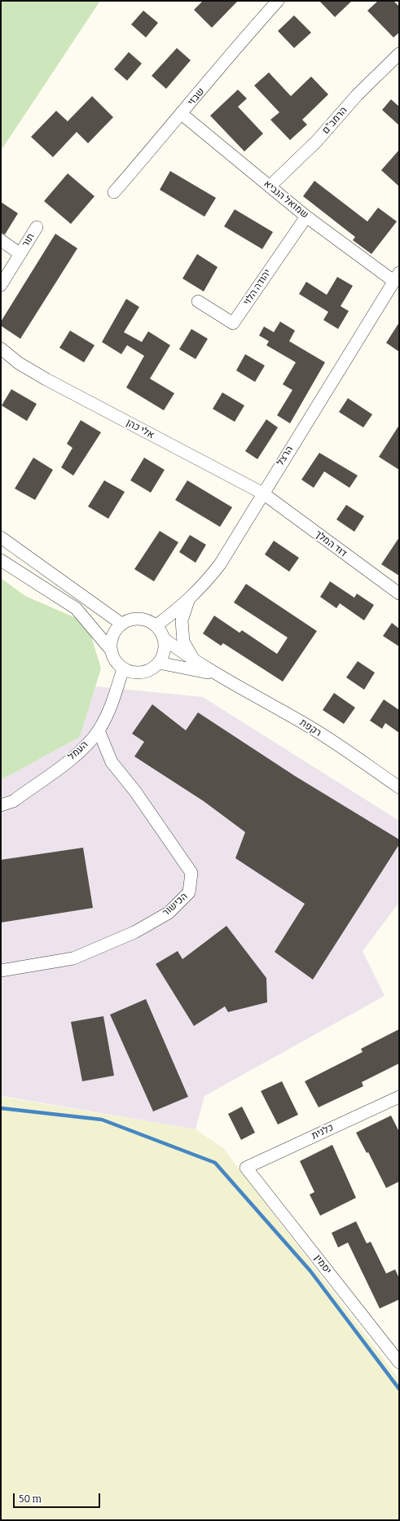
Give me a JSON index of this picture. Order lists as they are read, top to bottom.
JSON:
{
  "streets": {
    "street": [
      "שבזי",
      "הרמב\"ם",
      "שמואל הנביא",
      "תור",
      "יהודה הלוי",
      "אלי כהן",
      "הרצל",
      "דוד המלך",
      "רקפת",
      "העמל",
      "הכישור",
      "כלנית",
      "יסמין"
    ]
  },
  "crossings": [
    ["שבזי", "שמואל הנביא"],
    ["הרמב\"ם", "שמואל הנביא"],
    ["שמואל הנביא", "יהודה הלוי"],
    ["שמואל הנביא", "הרצל"],
    ["אלי כהן", "הרצל"],
    ["אלי כהן", "דוד המלך"],
    ["הרצל", "דוד המלך"],
    ["הרצל", "רקפת"],
    ["הרצל", "העמל"],
    ["רקפת", "העמל"],
    ["העמל", "הכישור"],
    ["כלנית", "יסמין"]
  ],
  "scale_bar": "50 m"
}
